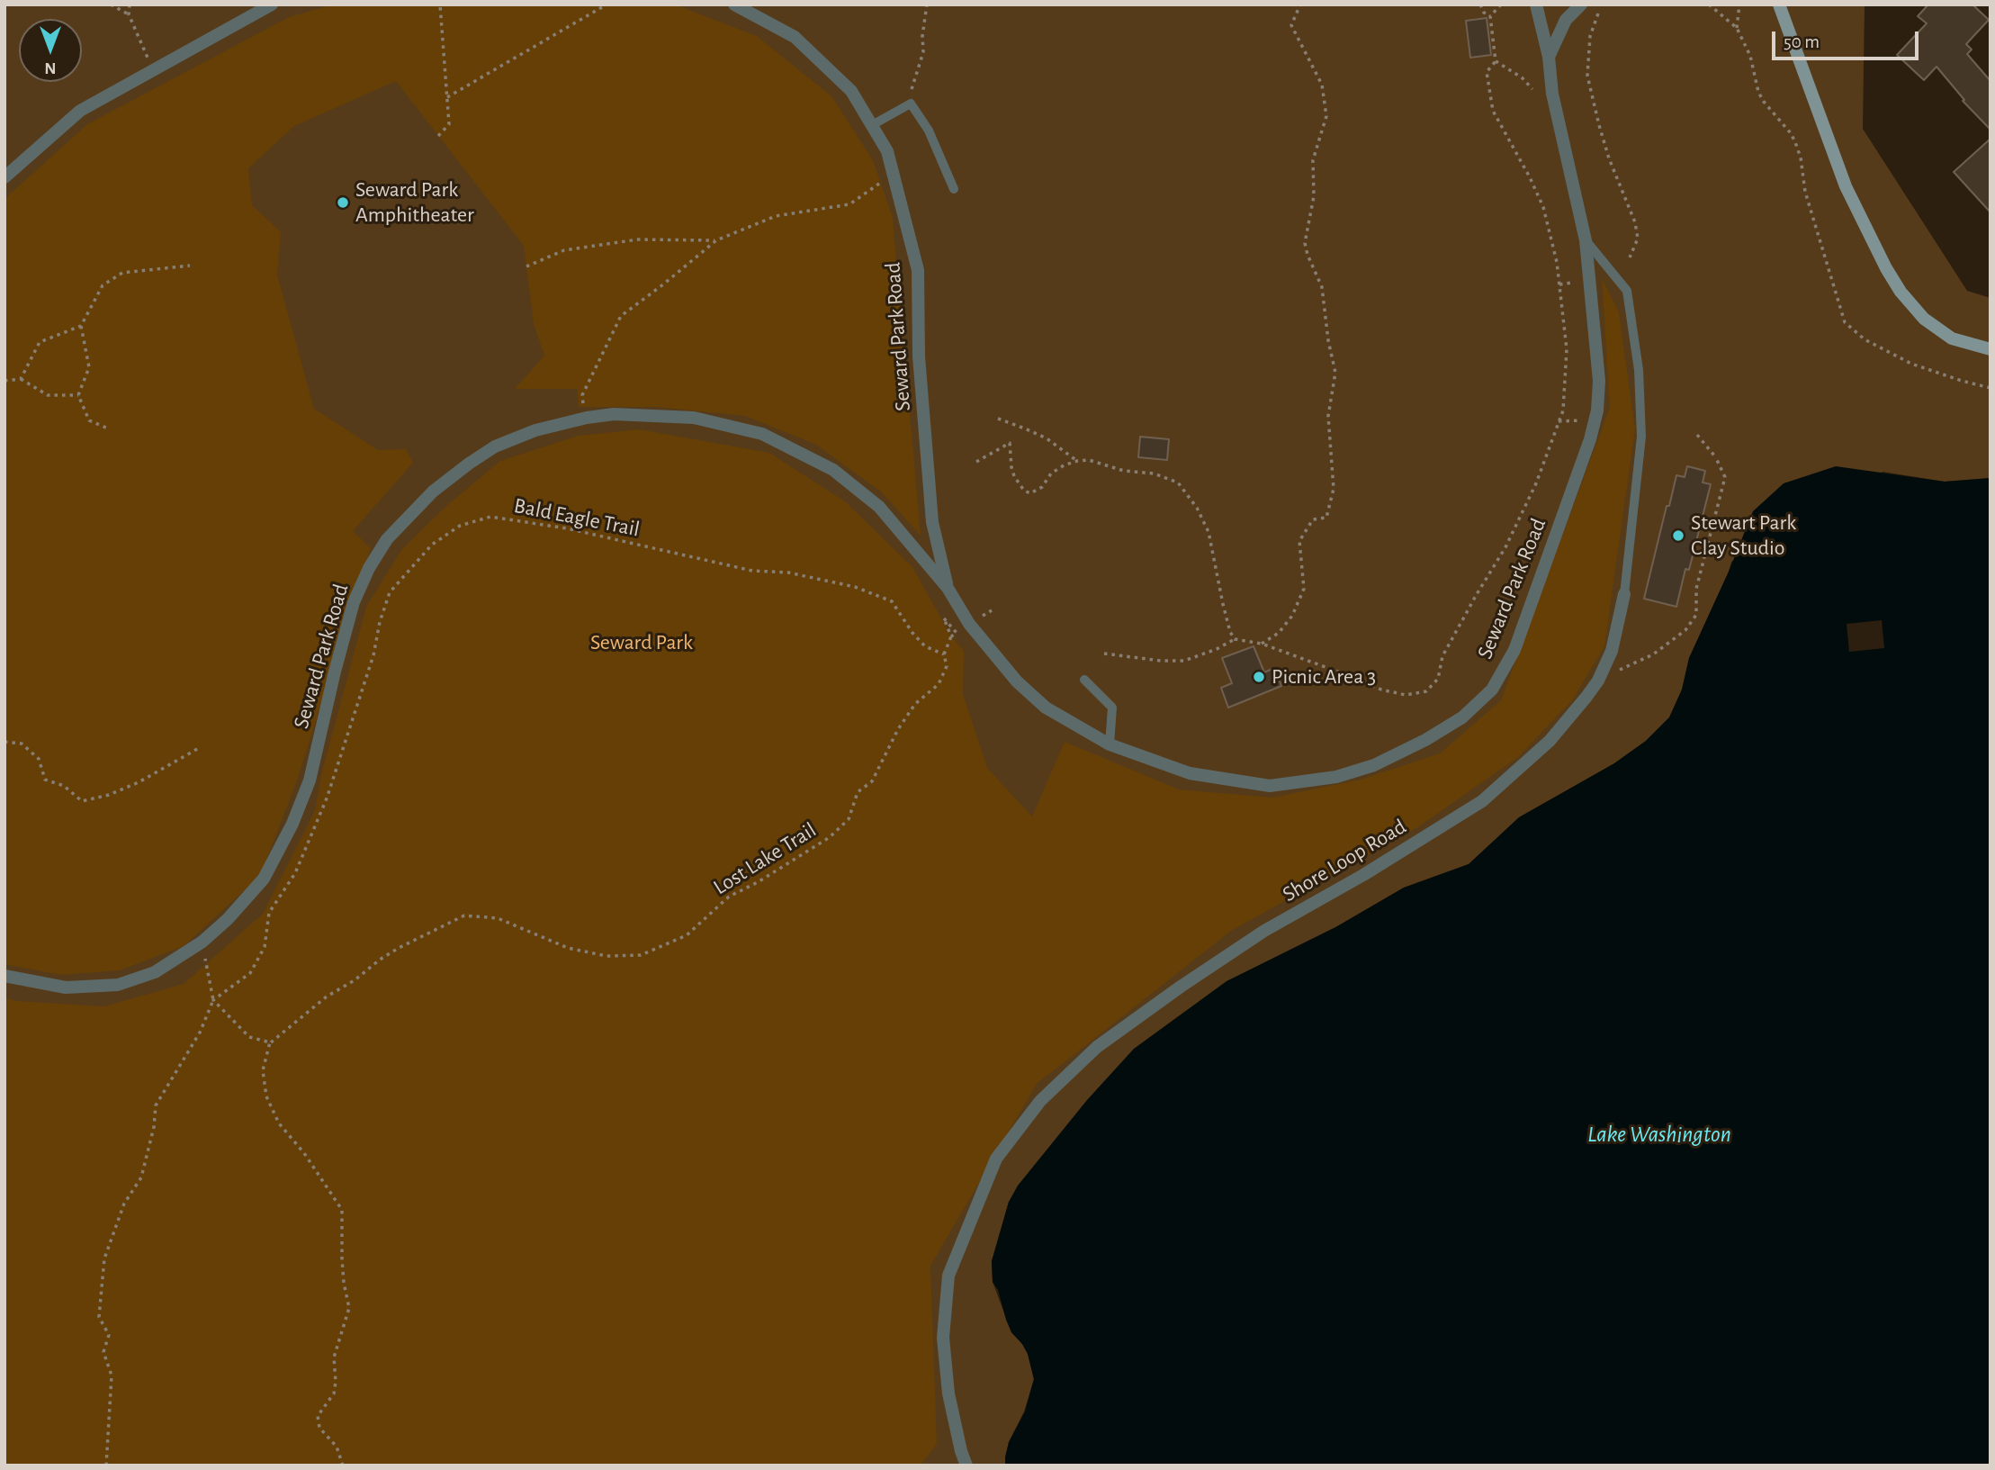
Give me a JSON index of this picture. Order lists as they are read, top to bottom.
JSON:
{
  "streets": {
    "street": ["Seward Park Road", "Shore Loop Road"],
    "path": ["Bald Eagle Trail", "Lost Lake Trail"]
  },
  "crossings": [
    ["Seward Park Road", "Shore Loop Road"],
    ["Bald Eagle Trail", "Lost Lake Trail"]
  ],
  "water": ["Lake Washington"],
  "parks": ["Seward Park"],
  "places": ["Seward Park Amphitheater", "Stewart Park Clay Studio", "Picnic Area 3"],
  "scale_bar": "50 m",
  "north": "bottom"
}
